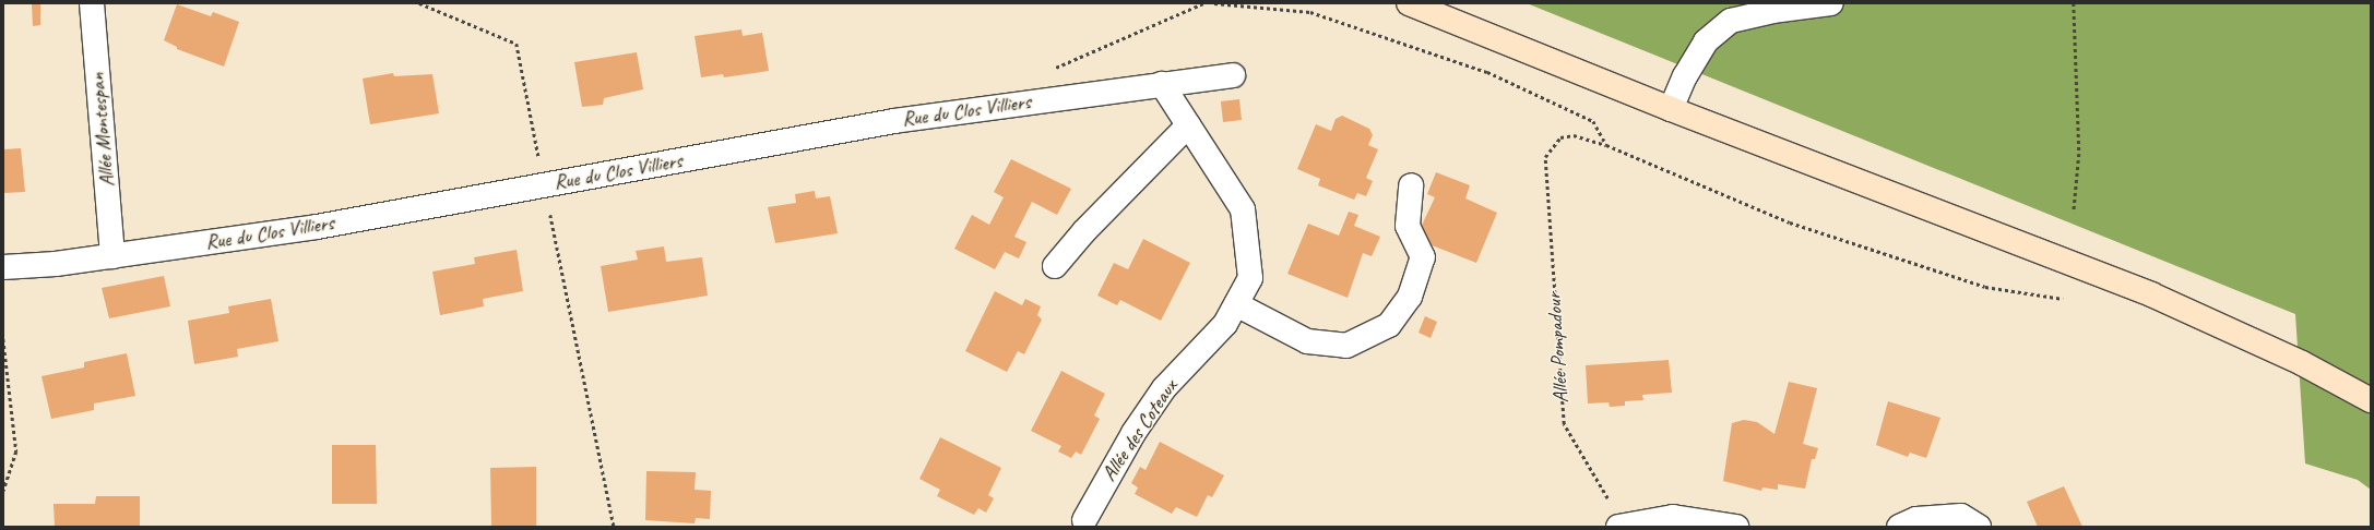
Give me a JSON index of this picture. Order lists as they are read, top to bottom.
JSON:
{
  "streets": {
    "street": ["Rue du Clos Villiers", "Allée Montespan", "Allée des Coteaux"],
    "path": ["Allée Pompadour"]
  },
  "crossings": [
    ["Rue du Clos Villiers", "Allée Montespan"],
    ["Rue du Clos Villiers", "Allée des Coteaux"]
  ]
}
